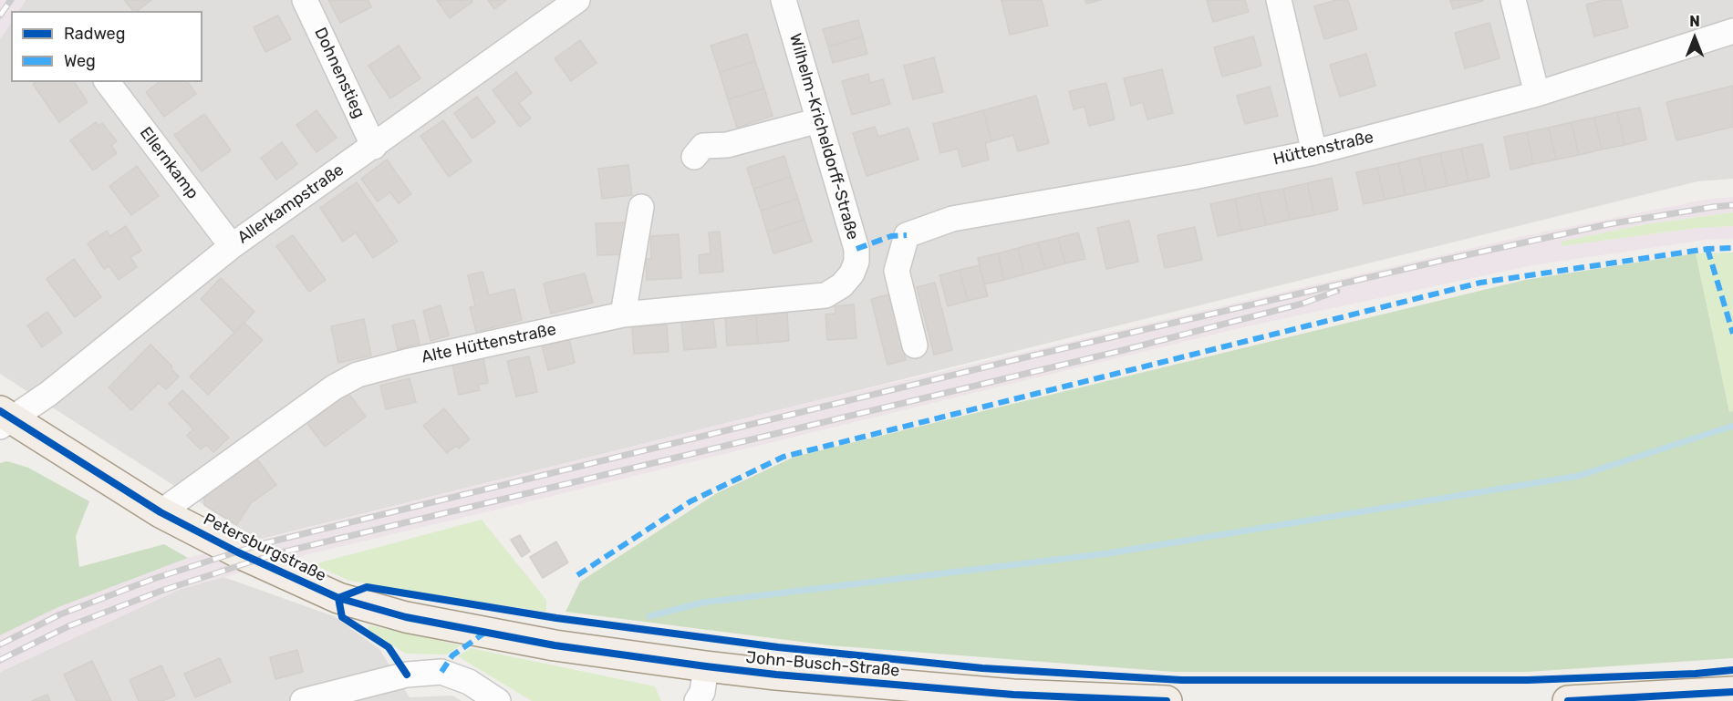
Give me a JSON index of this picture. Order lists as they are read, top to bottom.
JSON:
{
  "streets": {
    "main road": ["Petersburgstraße", "John-Busch-Straße"],
    "street": [
      "Dohnenstieg",
      "Wilhelm-Kricheldorff-Straße",
      "Hüttenstraße",
      "Ellernkamp",
      "Allerkampstraße",
      "Alte Hüttenstraße"
    ]
  },
  "crossings": [
    ["Dohnenstieg", "Allerkampstraße"],
    ["Wilhelm-Kricheldorff-Straße", "Alte Hüttenstraße"],
    ["Ellernkamp", "Allerkampstraße"],
    ["Allerkampstraße", "Petersburgstraße"],
    ["Alte Hüttenstraße", "Petersburgstraße"],
    ["Petersburgstraße", "John-Busch-Straße"]
  ],
  "legend": ["Radweg", "Weg"],
  "north": "top"
}
